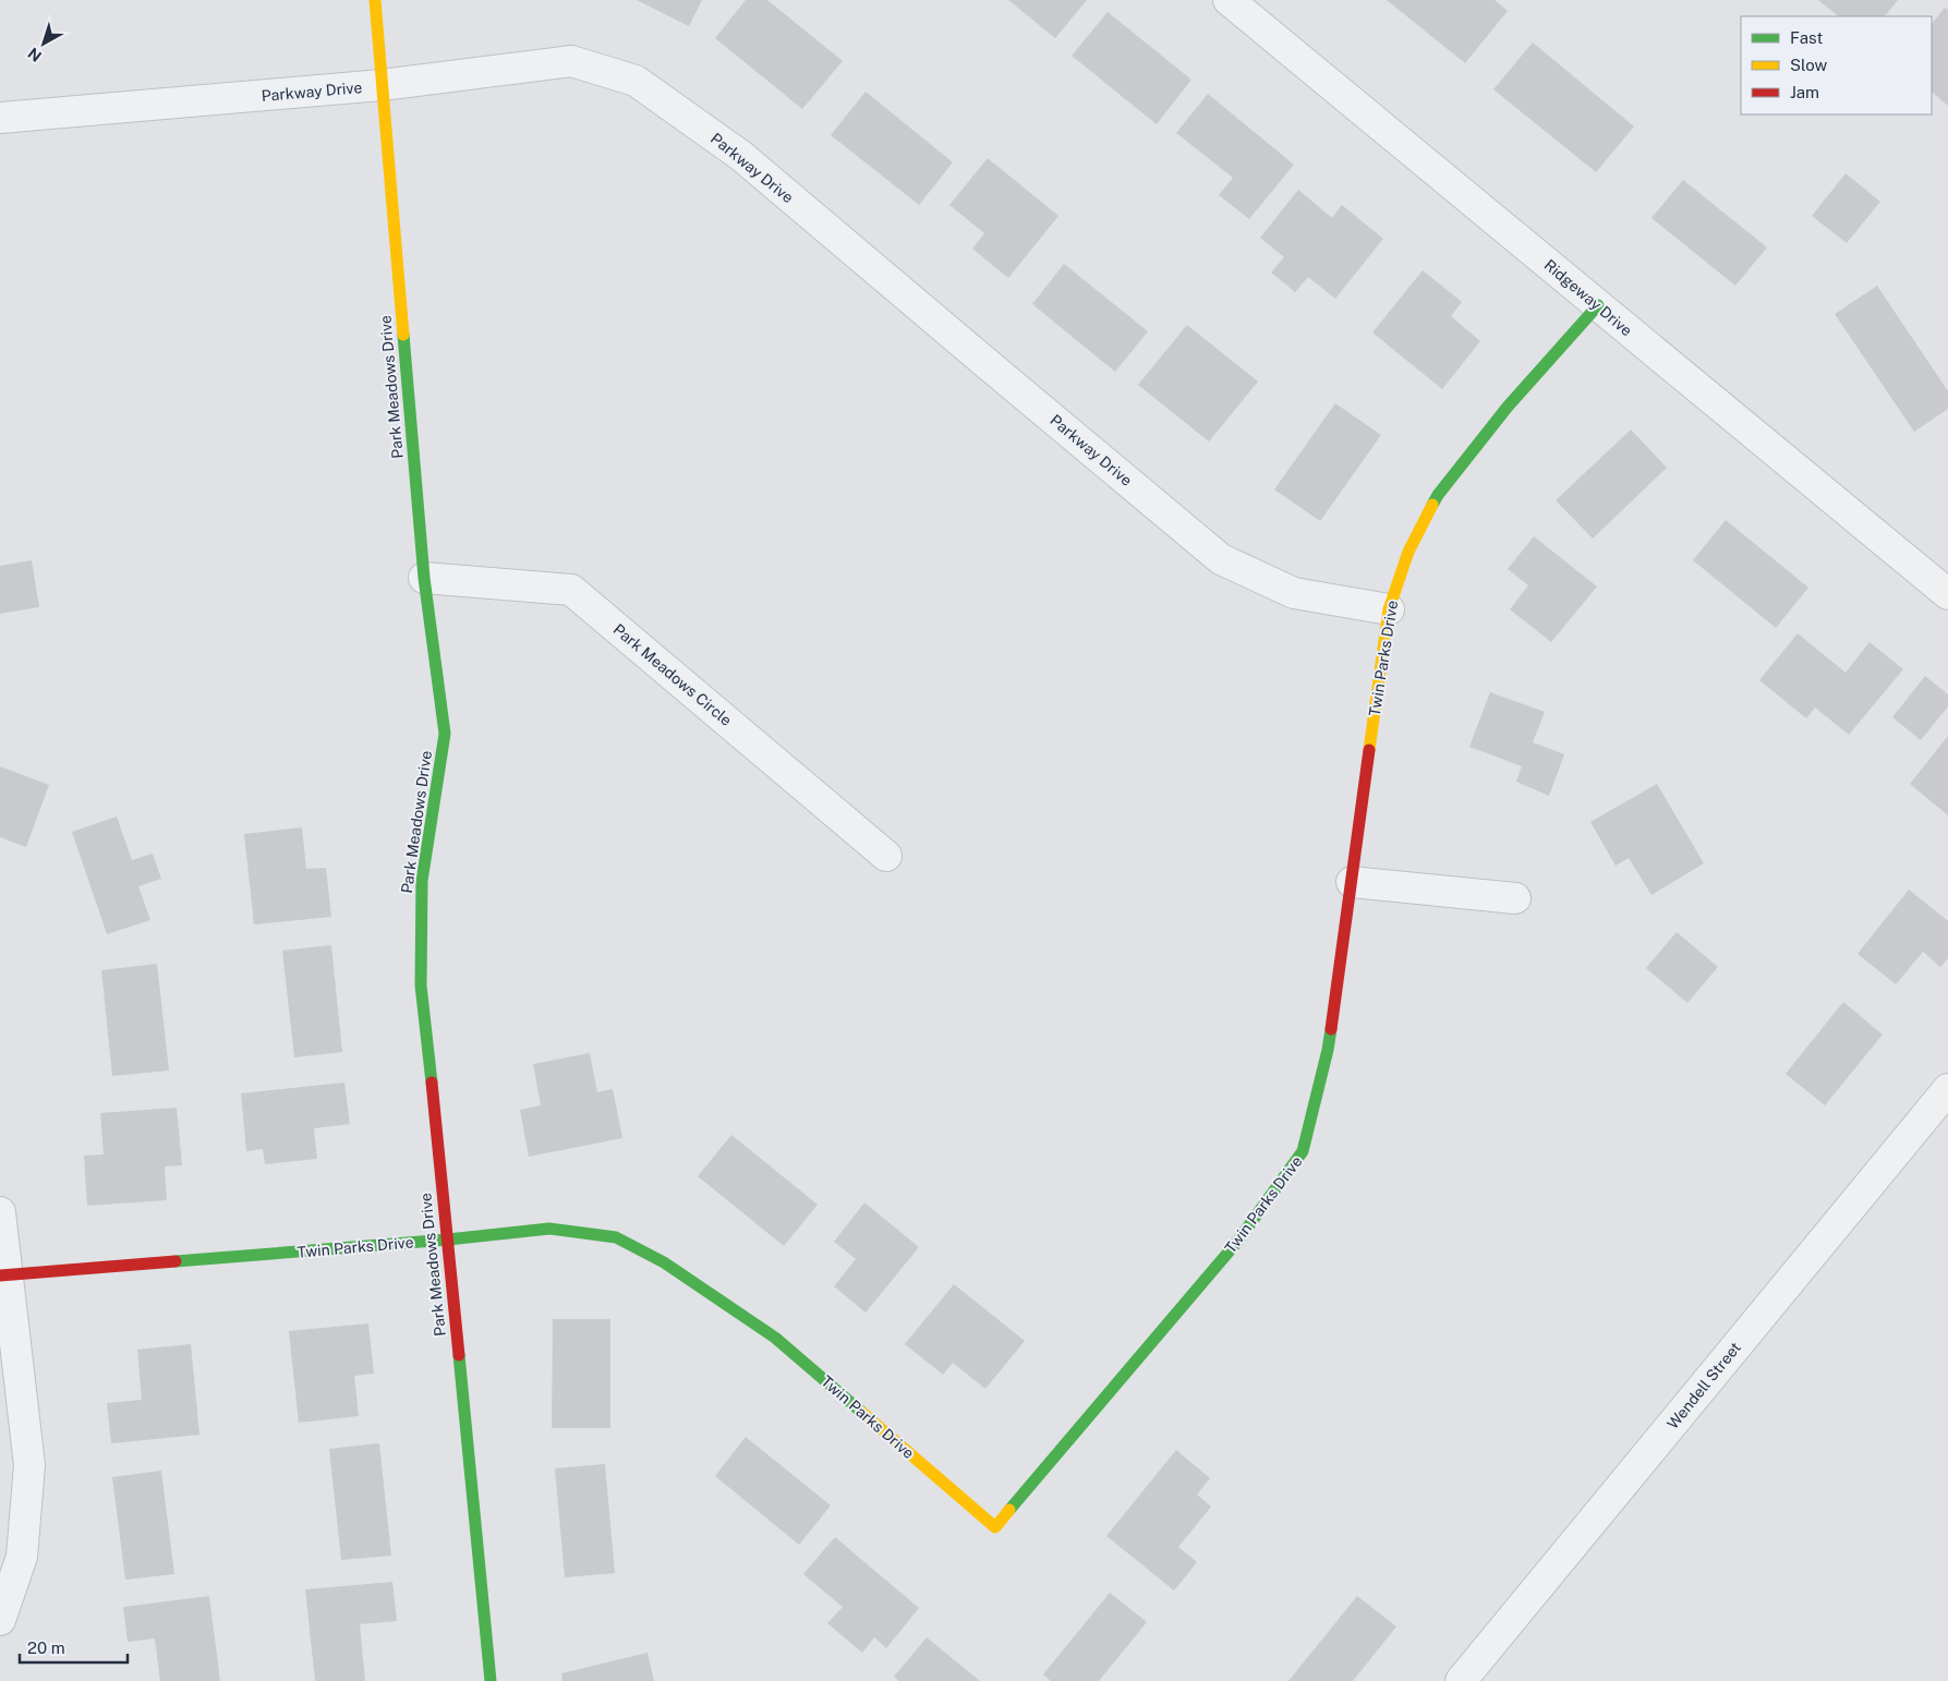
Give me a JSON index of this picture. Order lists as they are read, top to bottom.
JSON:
{
  "streets": {
    "street": [
      "Parkway Drive",
      "Ridgeway Drive",
      "Park Meadows Drive",
      "Twin Parks Drive",
      "Park Meadows Circle",
      "Wendell Street"
    ]
  },
  "crossings": [
    ["Parkway Drive", "Park Meadows Drive"],
    ["Parkway Drive", "Twin Parks Drive"],
    ["Ridgeway Drive", "Twin Parks Drive"],
    ["Park Meadows Drive", "Twin Parks Drive"],
    ["Park Meadows Drive", "Park Meadows Circle"]
  ],
  "legend": ["Fast", "Slow", "Jam"],
  "scale_bar": "20 m",
  "north": "bottom left"
}
